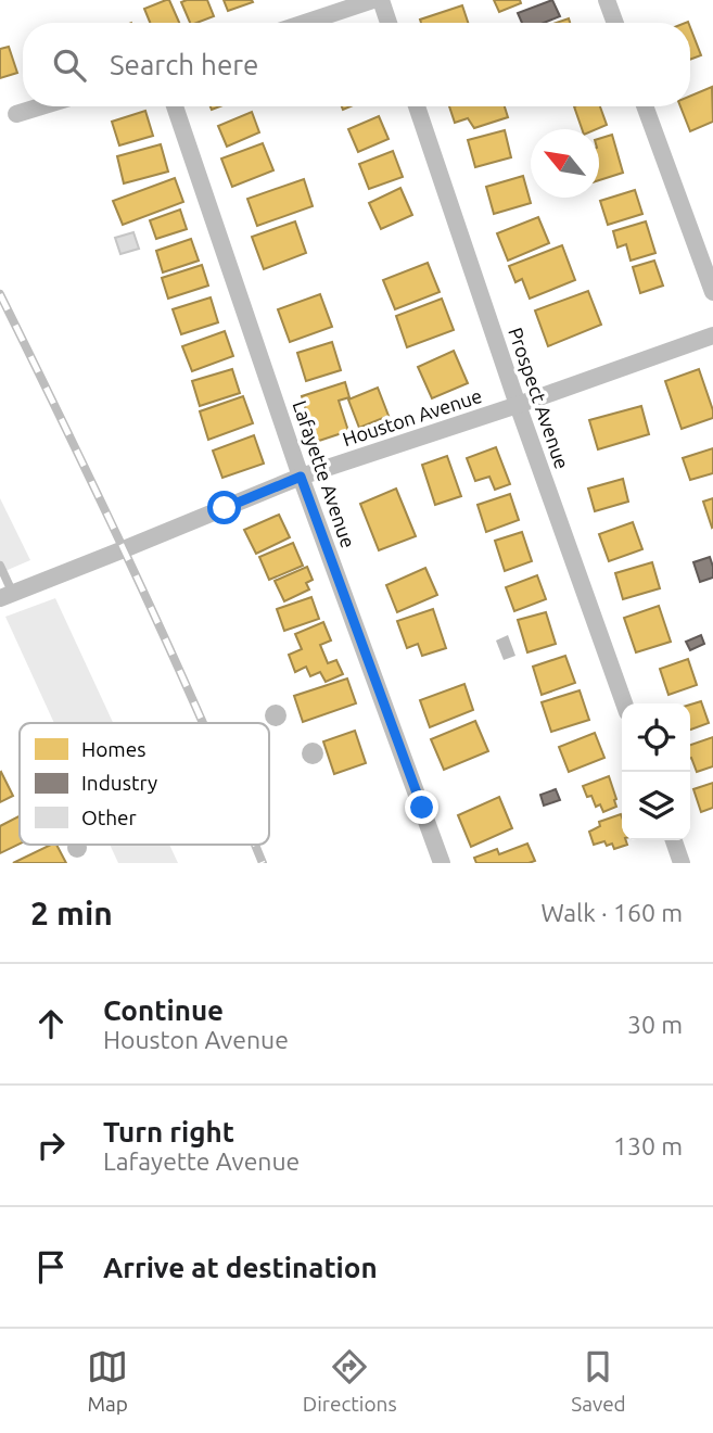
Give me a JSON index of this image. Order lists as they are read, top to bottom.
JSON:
{
  "streets": {
    "street": ["Prospect Avenue", "Houston Avenue", "Lafayette Avenue"]
  },
  "crossings": [
    ["Prospect Avenue", "Houston Avenue"],
    ["Houston Avenue", "Lafayette Avenue"]
  ],
  "legend": ["Homes", "Industry", "Other"],
  "north": "top left",
  "page": {
    "search": "Search here",
    "heading": ["2 min", "Walk · 160 m"],
    "list": [
      ["Continue", "Houston Avenue", "30 m"],
      ["Turn right", "Lafayette Avenue", "130 m"],
      "Arrive at destination"
    ],
    "nav": ["Map", "Directions", "Saved"]
  }
}
